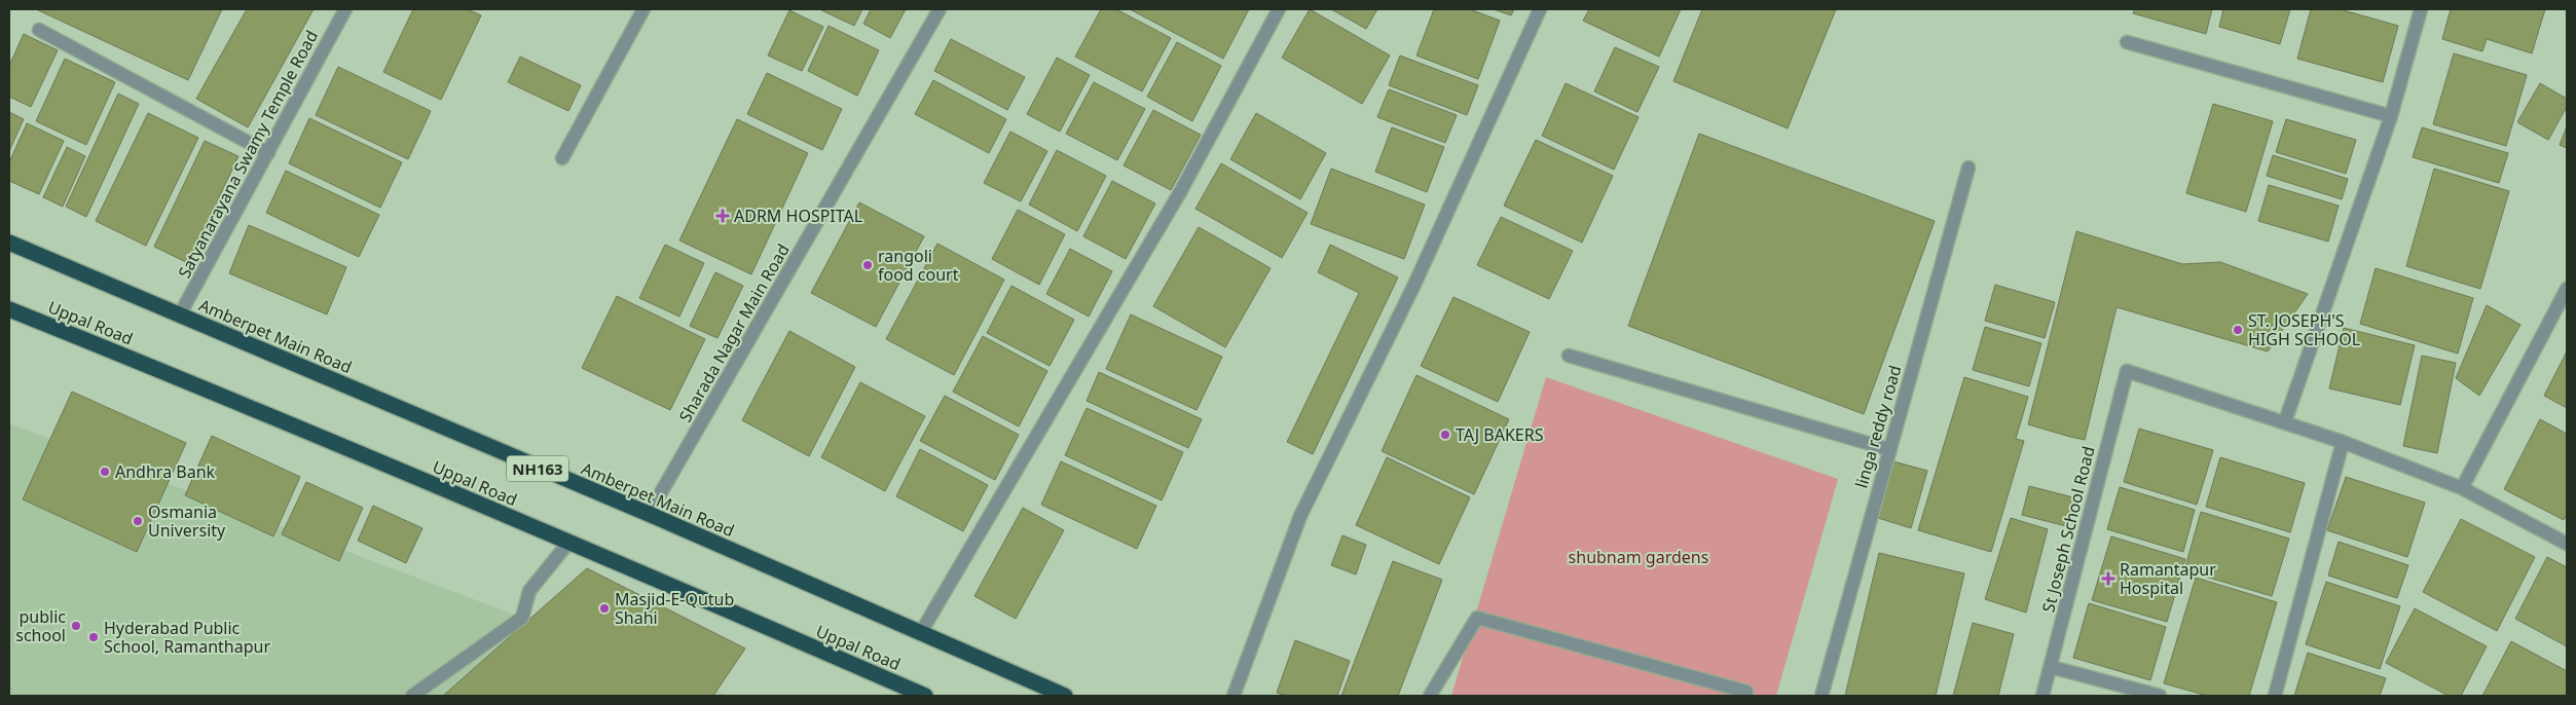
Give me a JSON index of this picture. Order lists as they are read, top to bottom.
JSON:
{
  "streets": {
    "highway": ["Uppal Road", "Amberpet Main Road", "NH163"],
    "street": [
      "Satyanarayana Swamy Temple Road",
      "Sharada Nagar Main Road",
      "linga reddy road",
      "St Joseph School Road"
    ]
  },
  "crossings": [
    ["Satyanarayana Swamy Temple Road", "Amberpet Main Road"],
    ["Sharada Nagar Main Road", "Amberpet Main Road"]
  ],
  "parks": ["shubnam gardens"],
  "places": {
    "health": ["ADRM HOSPITAL", "Ramantapur Hospital"],
    "other": [
      "rangoli food court",
      "ST. JOSEPH'S HIGH SCHOOL",
      "TAJ BAKERS",
      "Andhra Bank",
      "Osmania University",
      "Masjid-E-Qutub Shahi",
      "public school",
      "Hyderabad Public School, Ramanthapur"
    ]
  }
}
